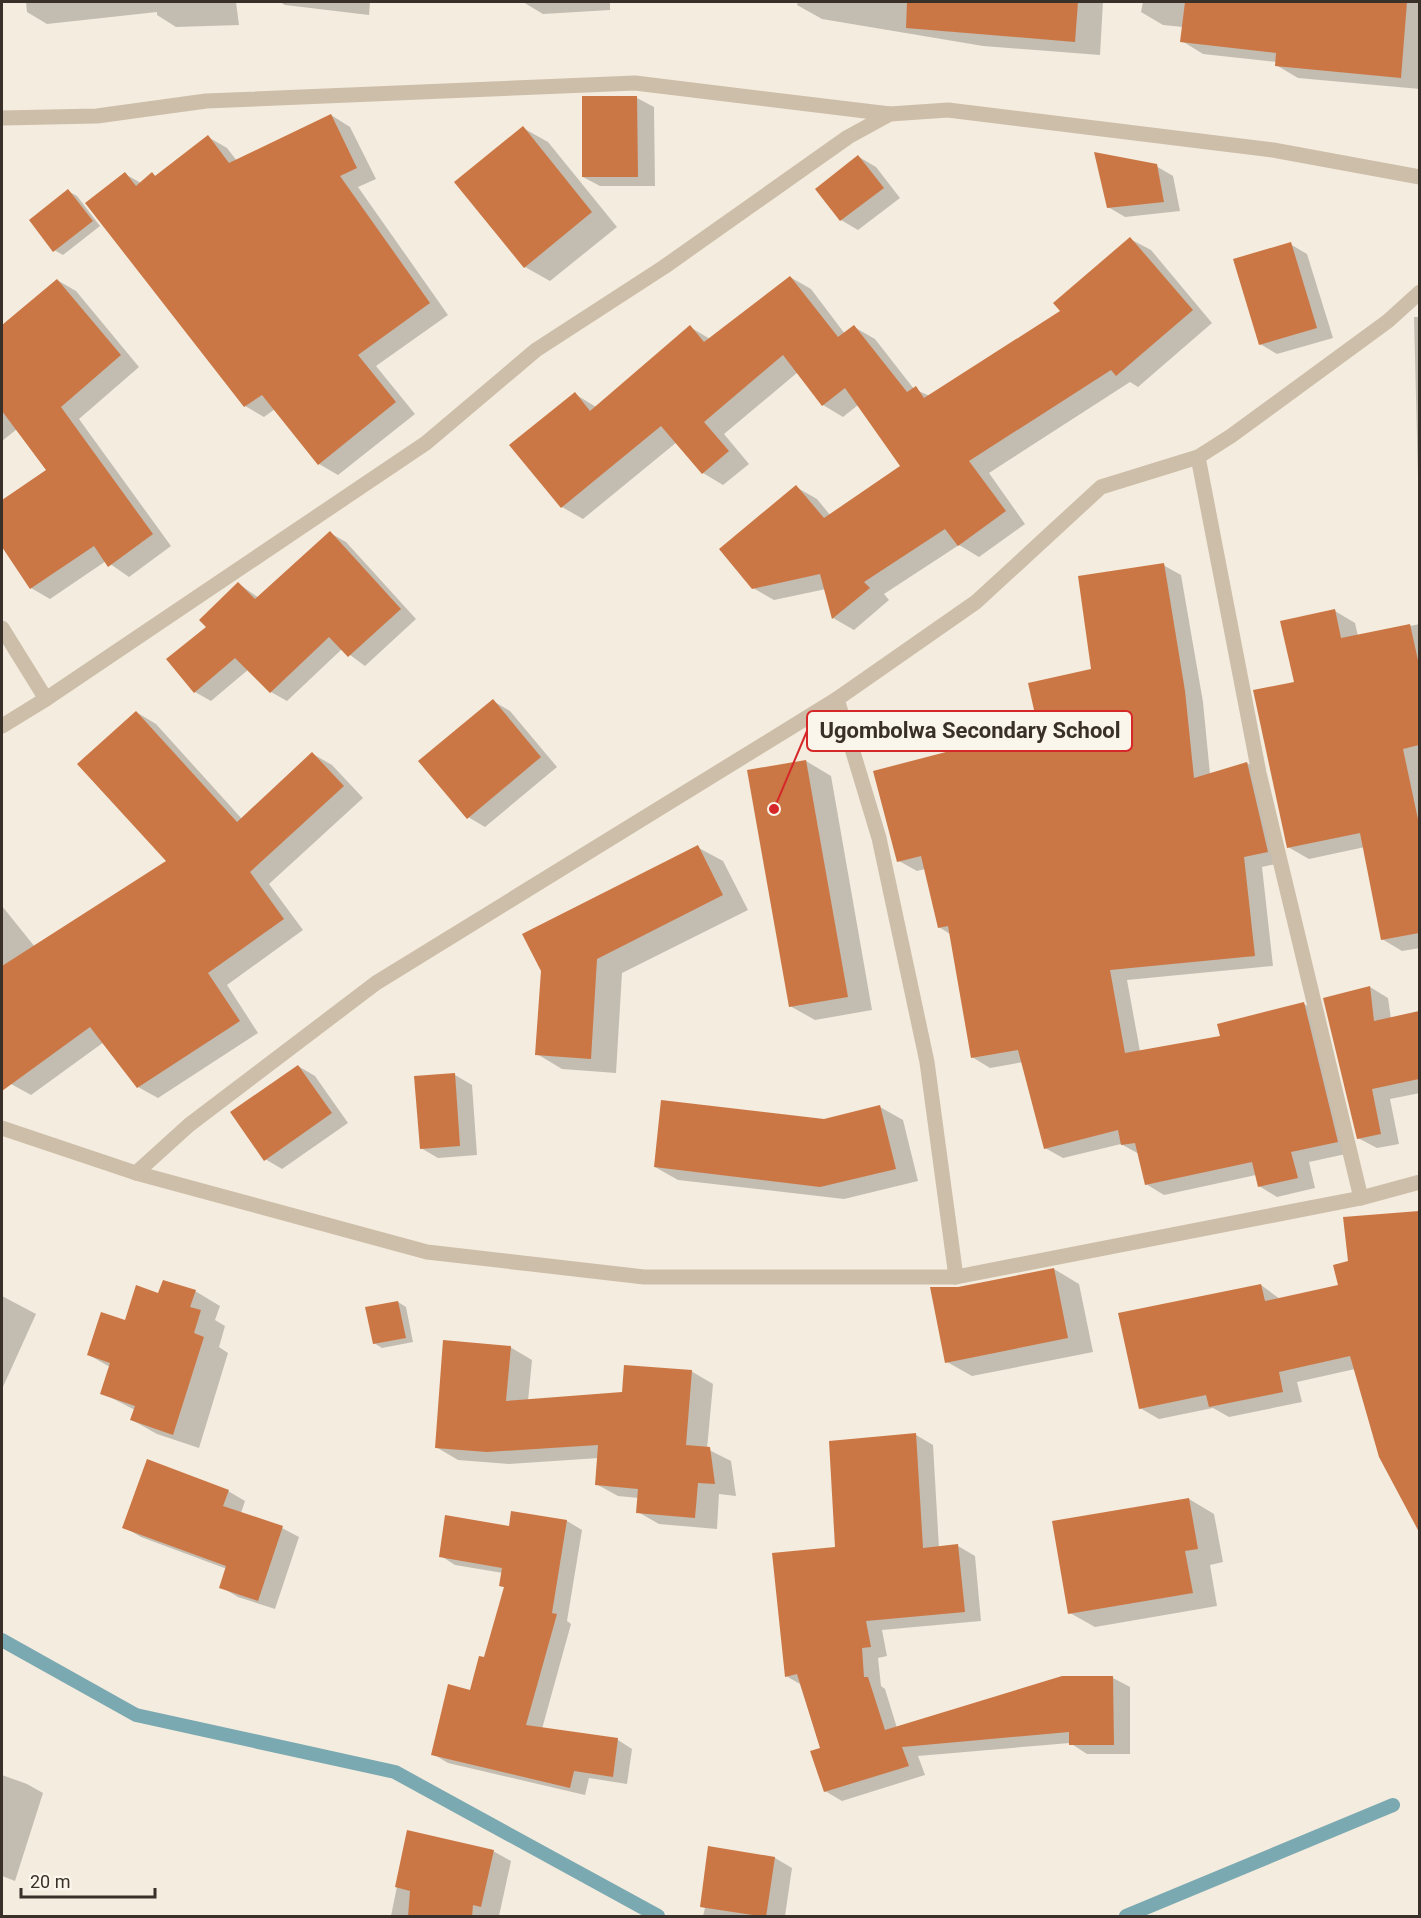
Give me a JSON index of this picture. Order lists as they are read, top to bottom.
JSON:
{
  "places": ["Ugombolwa Secondary School"],
  "scale_bar": "20 m"
}
